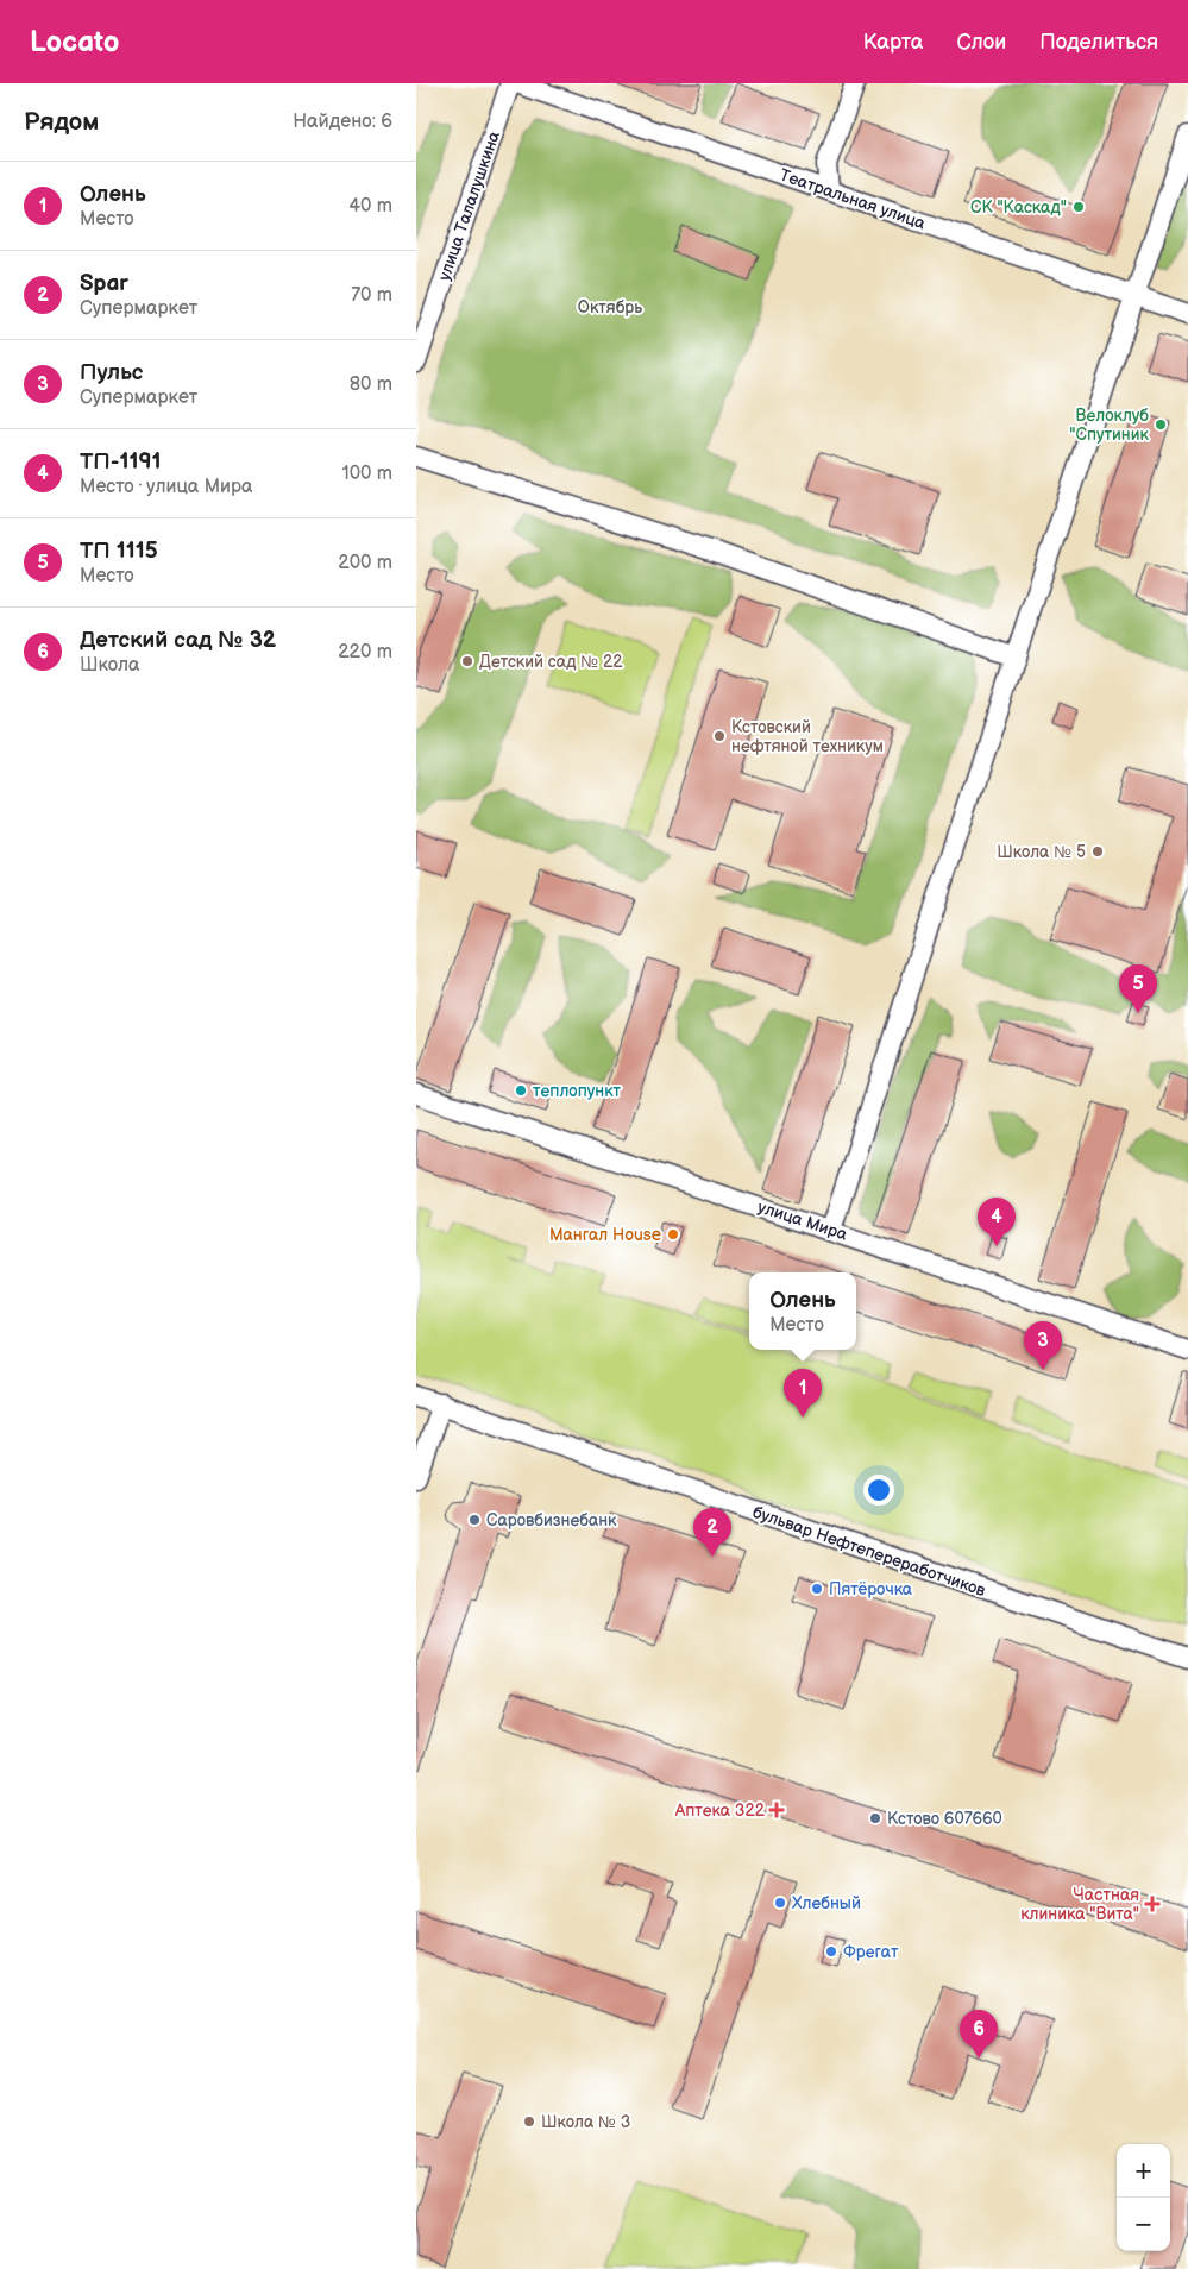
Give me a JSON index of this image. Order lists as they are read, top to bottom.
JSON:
{
  "streets": {
    "street": [
      "Театральная улица",
      "улица Талалушкина",
      "улица Мира",
      "бульвар Нефтепереработчиков"
    ]
  },
  "parks": ["Октябрь"],
  "places": {
    "other": [
      "СК \"Каскад\"",
      "Велоклуб \"Спутиник",
      "Детский сад № 22",
      "Кстовский нефтяной техникум",
      "Школа № 5",
      "теплопункт",
      "Мангал House",
      "Саровбизнебанк",
      "Пятёрочка",
      "Кстово 607660",
      "Хлебный",
      "Фрегат",
      "Школа № 3"
    ],
    "health": ["Аптека 322", "Чаcтная клиника \"Вита\""]
  },
  "page": {
    "header": "Locato",
    "nav": ["Карта", "Слои", "Поделиться"],
    "heading": ["Рядом", "Найдено: 6"],
    "list": [
      {
        "mark": "1",
        "name": "Олень",
        "note": "Место",
        "value": "40 m"
      },
      {
        "mark": "2",
        "name": "Spar",
        "note": "Супермаркет",
        "value": "70 m"
      },
      {
        "mark": "3",
        "name": "Пульс",
        "note": "Супермаркет",
        "value": "80 m"
      },
      {
        "mark": "4",
        "name": "ТП-1191",
        "note": "Место · улица Мира",
        "value": "100 m"
      },
      {
        "mark": "5",
        "name": "ТП 1115",
        "note": "Место",
        "value": "200 m"
      },
      {
        "mark": "6",
        "name": "Детский сад № 32",
        "note": "Школа",
        "value": "220 m"
      }
    ],
    "pins": [
      "5",
      "4",
      "3",
      "1",
      "2",
      "6"
    ],
    "popup": ["Олень", "Место"],
    "map_buttons": ["+", "−"]
  }
}
